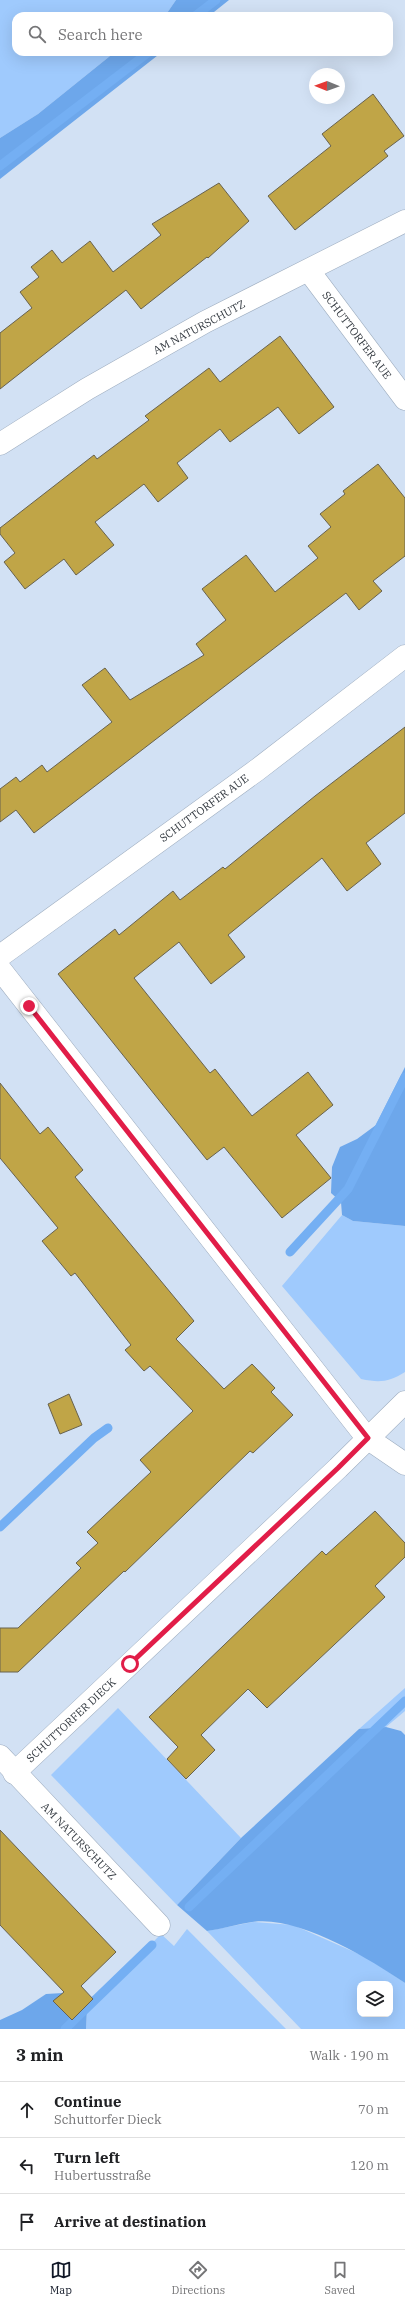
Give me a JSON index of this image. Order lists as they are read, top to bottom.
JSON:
{
  "streets": {
    "street": ["AM NATURSCHUTZ", "SCHUTTORFER AUE", "SCHUTTORFER DIECK"]
  },
  "crossings": [
    ["AM NATURSCHUTZ", "SCHUTTORFER AUE"],
    ["AM NATURSCHUTZ", "SCHUTTORFER DIECK"]
  ],
  "north": "left",
  "page": {
    "search": "Search here",
    "heading": ["3 min", "Walk · 190 m"],
    "list": [
      ["Continue", "Schuttorfer Dieck", "70 m"],
      ["Turn left", "Hubertusstraße", "120 m"],
      "Arrive at destination"
    ],
    "nav": ["Map", "Directions", "Saved"]
  }
}
